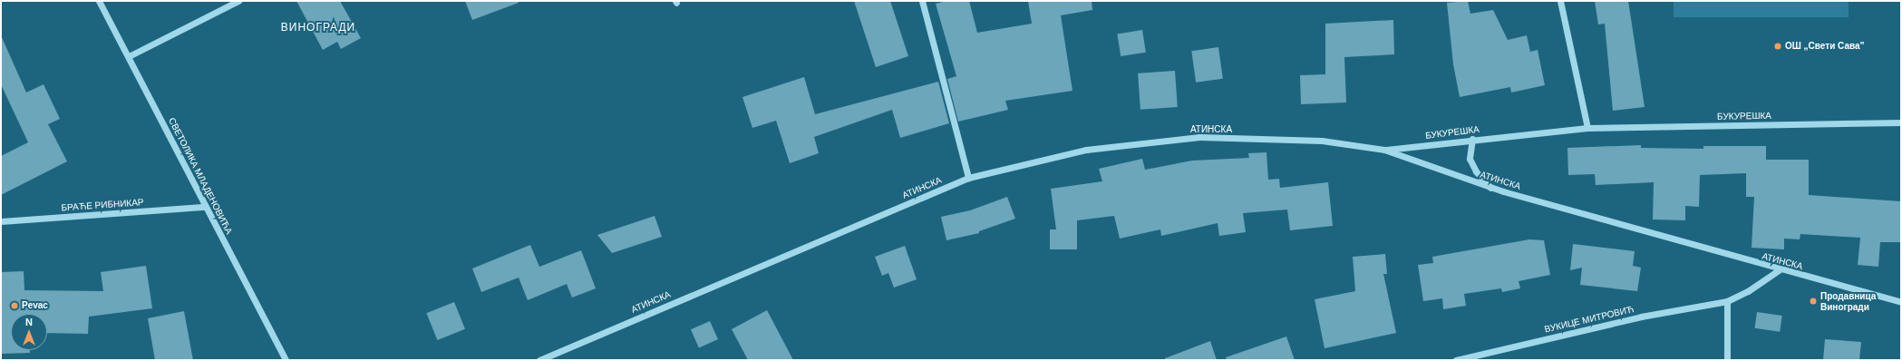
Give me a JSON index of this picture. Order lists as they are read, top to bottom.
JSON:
{
  "streets": {
    "street": [
      "БУКУРЕШКА",
      "АТИНСКА",
      "СВЕТОЛИКА МЛАДЕНОВИЋА",
      "БРАЋЕ РИБНИКАР",
      "ВУКИЦЕ МИТРОВИЋ"
    ]
  },
  "crossings": [
    ["БУКУРЕШКА", "АТИНСКА"],
    ["АТИНСКА", "ВУКИЦЕ МИТРОВИЋ"],
    ["СВЕТОЛИКА МЛАДЕНОВИЋА", "БРАЋЕ РИБНИКАР"]
  ],
  "districts": ["ВИНОГРАДИ"],
  "places": ["ОШ „Свети Сава”", "Продавница Виногради", "Pevac"],
  "north": "top"
}
